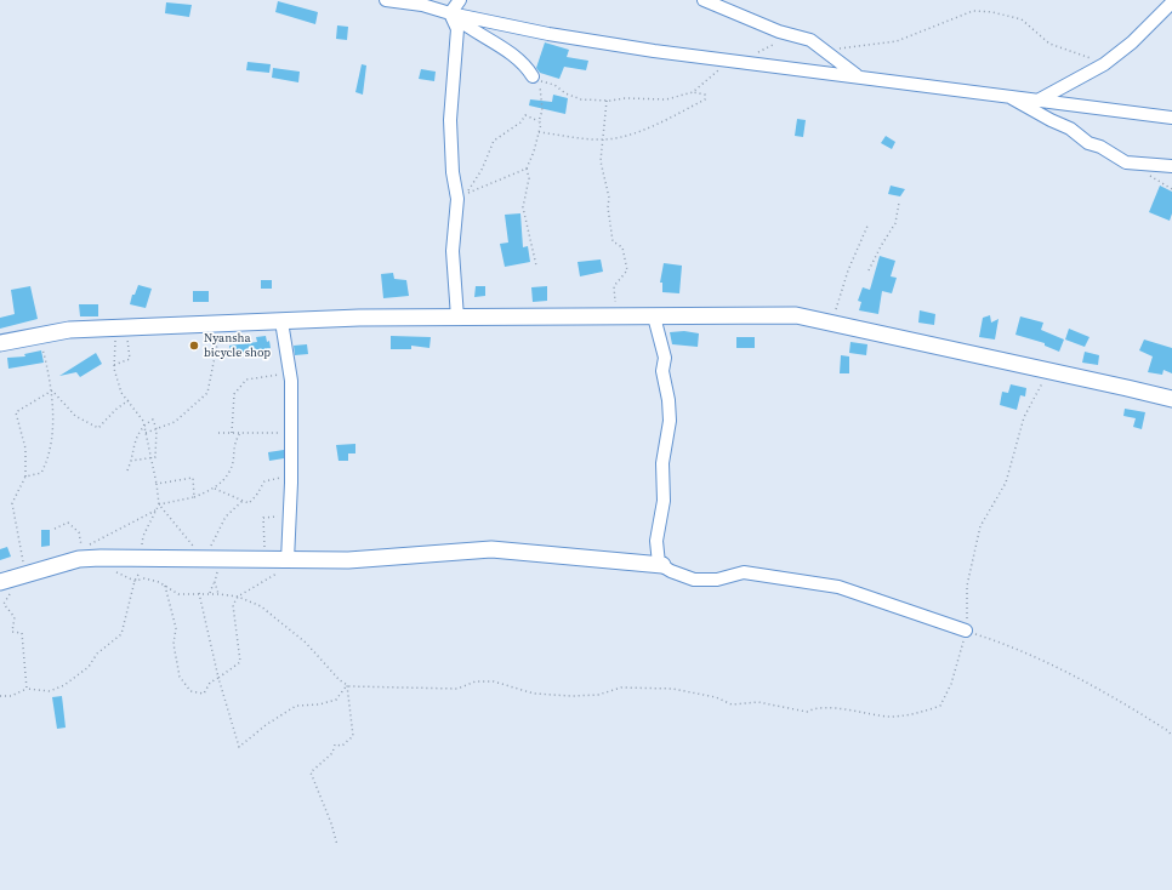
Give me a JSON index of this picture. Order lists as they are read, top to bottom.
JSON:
{
  "places": ["Nyansha bicycle shop"]
}
